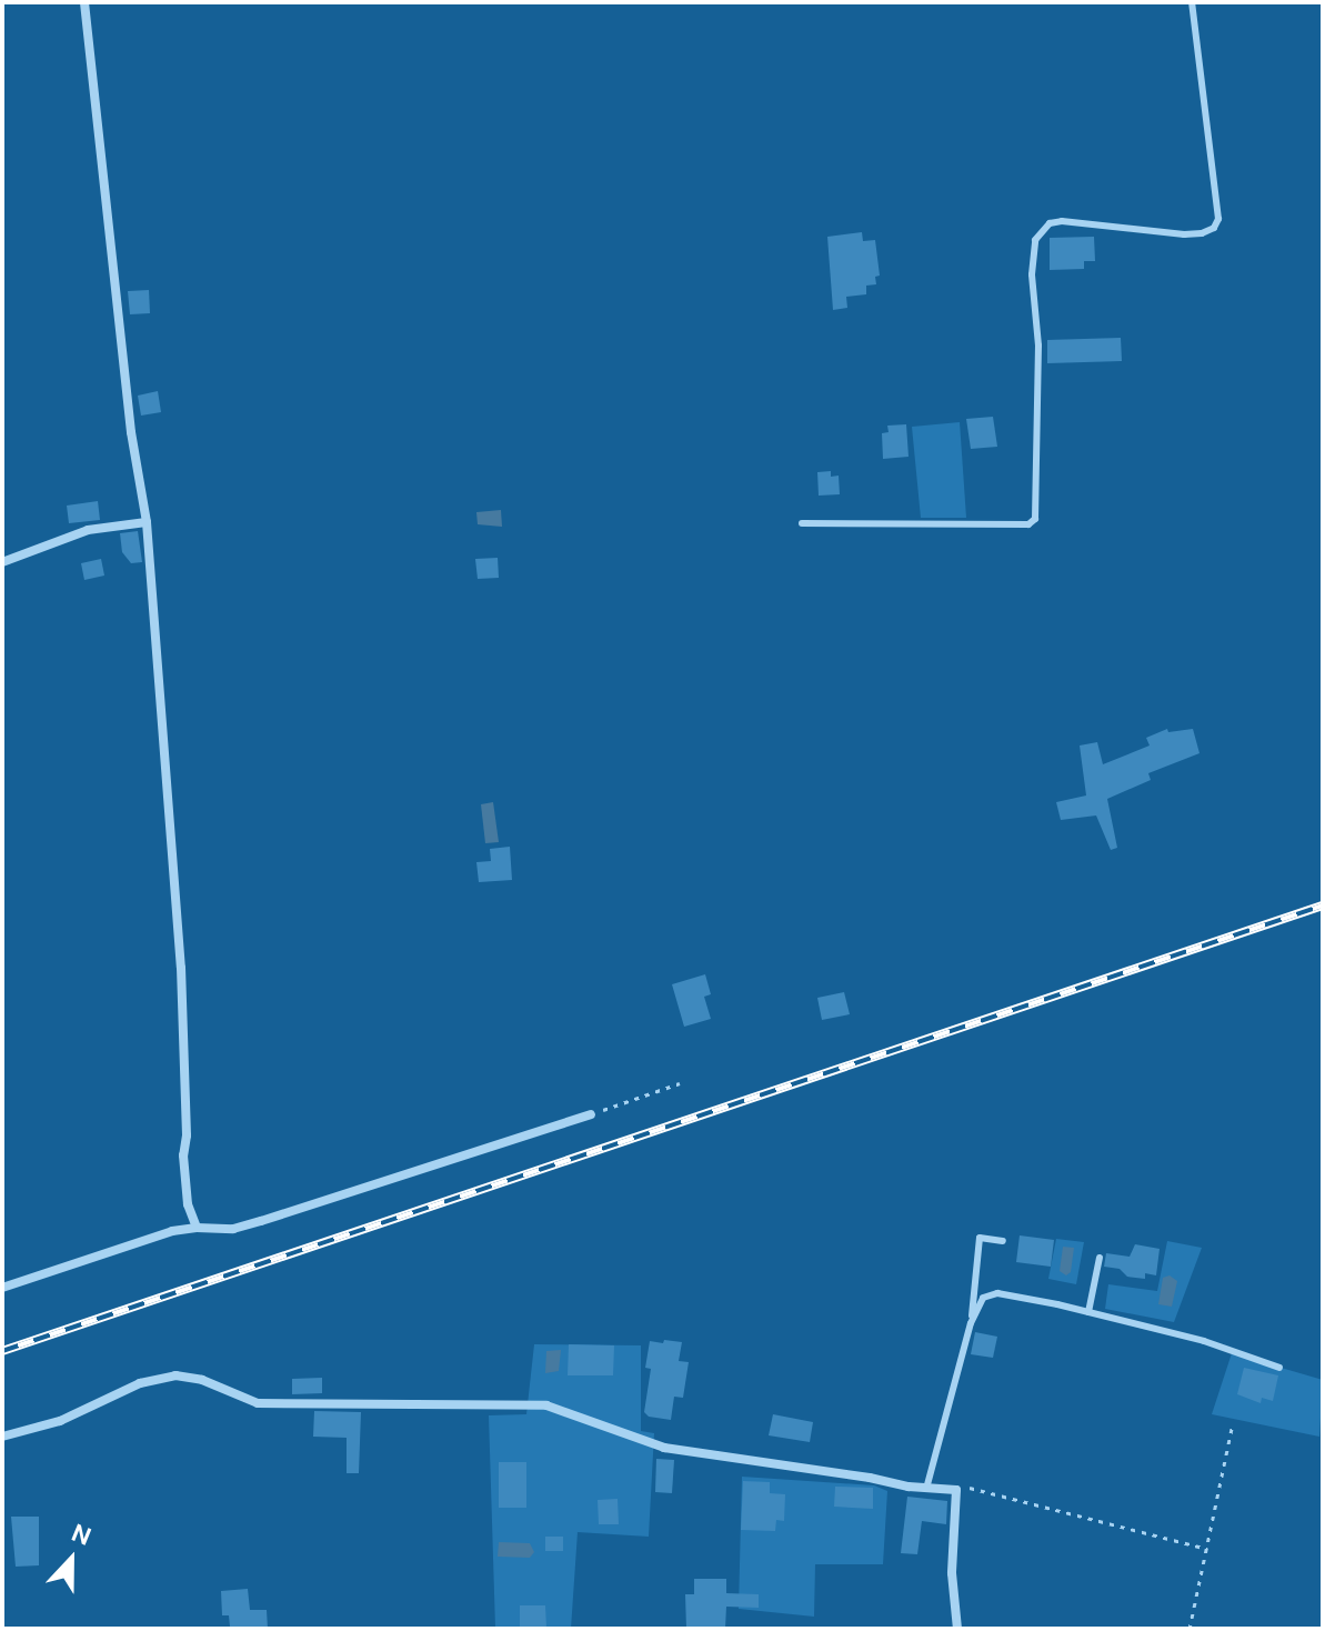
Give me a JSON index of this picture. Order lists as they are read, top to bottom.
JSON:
{
  "north": "top"
}
